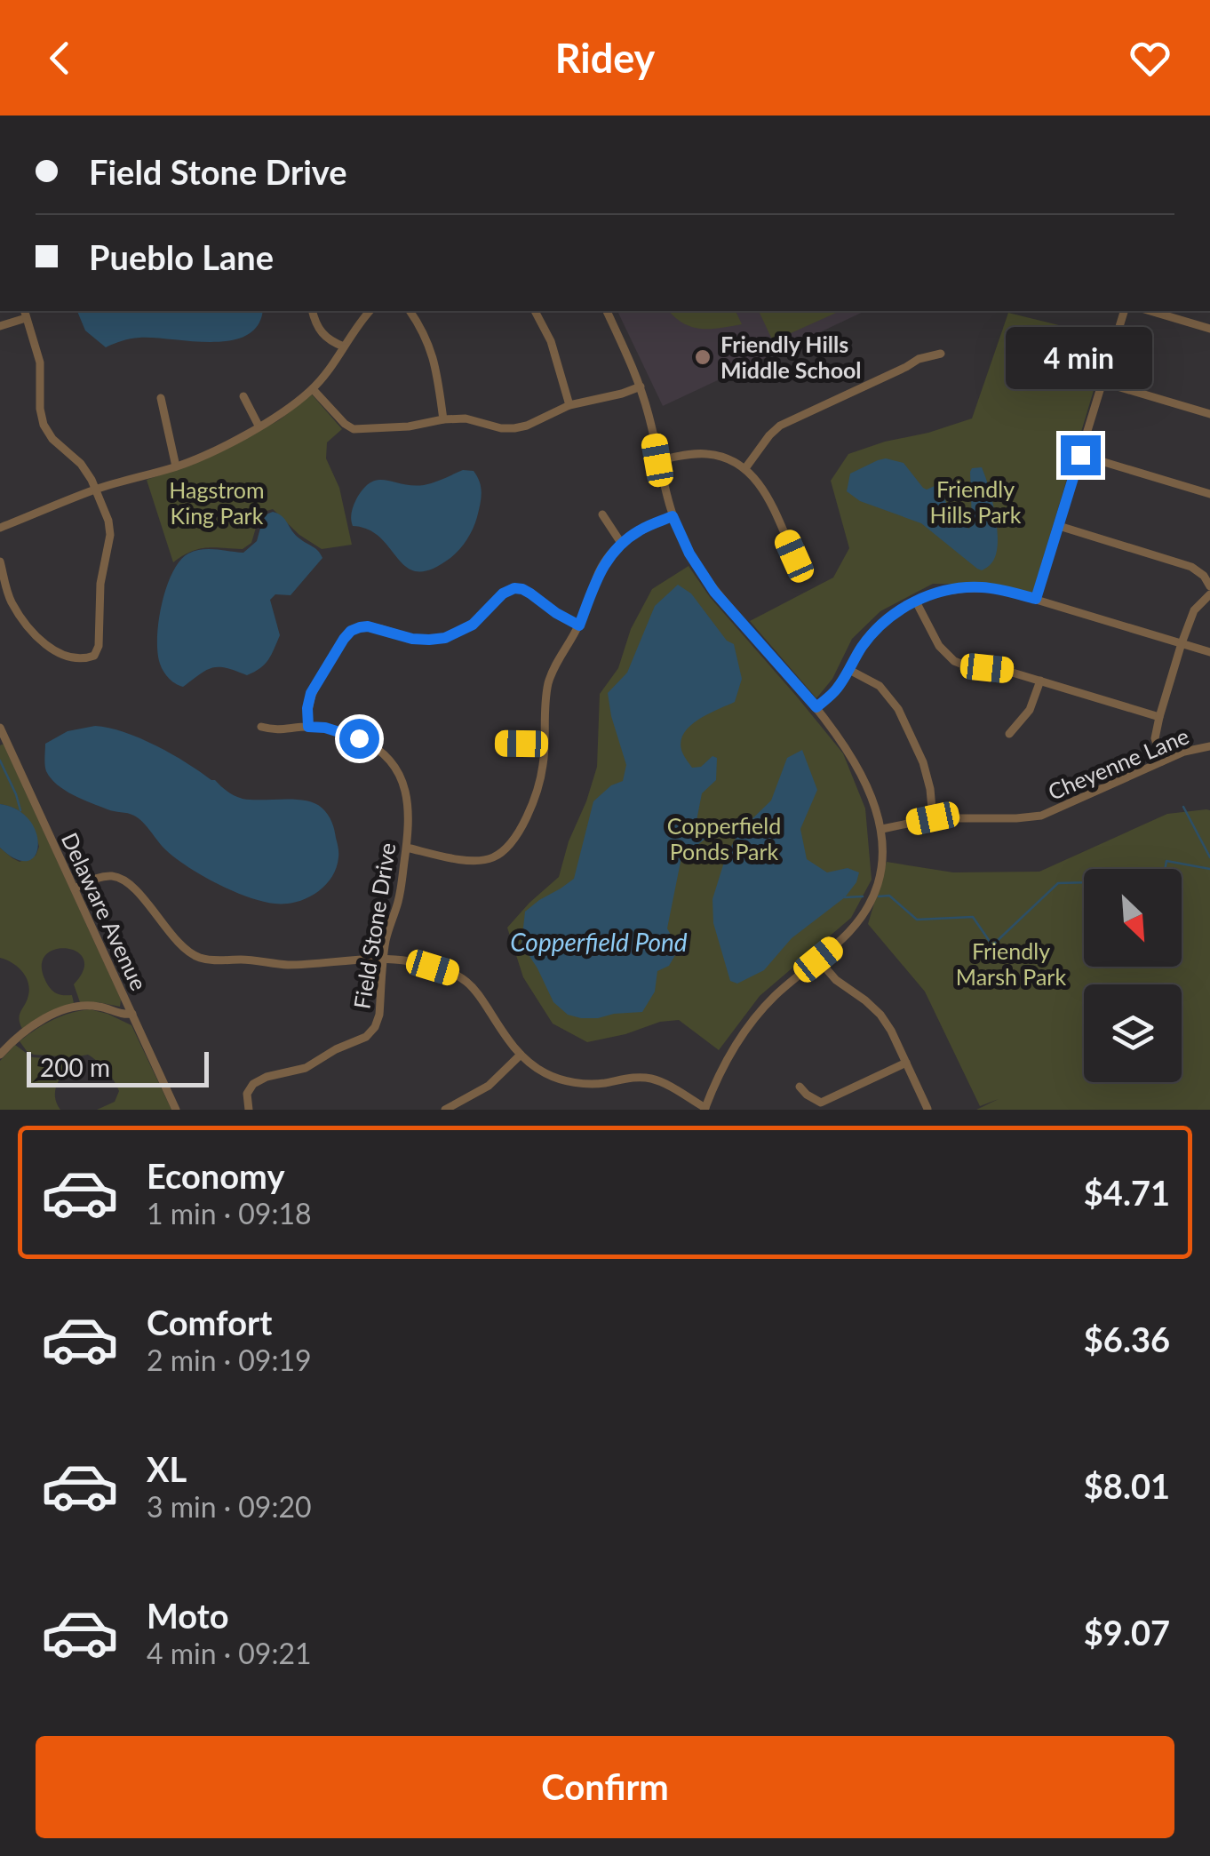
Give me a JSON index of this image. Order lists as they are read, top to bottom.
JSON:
{
  "streets": {
    "street": ["Cheyenne Lane", "Delaware Avenue", "Field Stone Drive"]
  },
  "water": ["Copperfield Pond"],
  "parks": [
    "Friendly Hills Park",
    "Hagstrom King Park",
    "Copperfield Ponds Park",
    "Friendly Marsh Park"
  ],
  "places": ["Friendly Hills Middle School"],
  "scale_bar": "200 m",
  "north": "bottom right",
  "page": {
    "header": "Ridey",
    "banner": ["Field Stone Drive", "Pueblo Lane"],
    "bubble": "4 min",
    "scale": "200 m",
    "list": [
      {
        "name": "Economy",
        "note": "1 min · 09:18",
        "value": "$4.71"
      },
      {
        "name": "Comfort",
        "note": "2 min · 09:19",
        "value": "$6.36"
      },
      {
        "name": "XL",
        "note": "3 min · 09:20",
        "value": "$8.01"
      },
      {
        "name": "Moto",
        "note": "4 min · 09:21",
        "value": "$9.07"
      }
    ],
    "buttons": "Confirm"
  }
}
